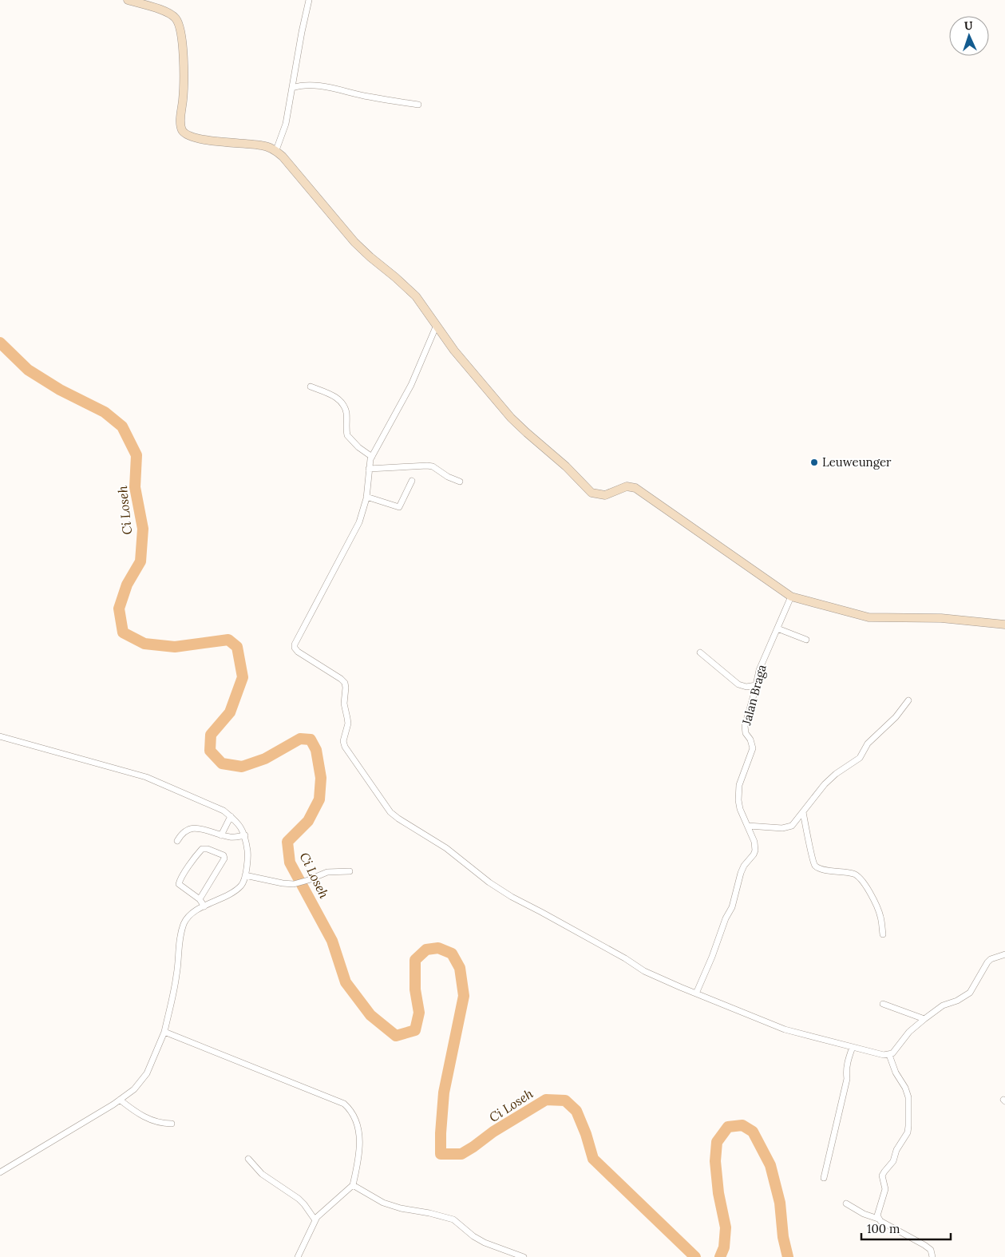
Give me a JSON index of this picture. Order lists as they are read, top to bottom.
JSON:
{
  "streets": {
    "street": ["Jalan Braga"]
  },
  "water": ["Ci Loseh"],
  "places": ["Leuweunger"],
  "scale_bar": "100 m",
  "north": "top"
}
